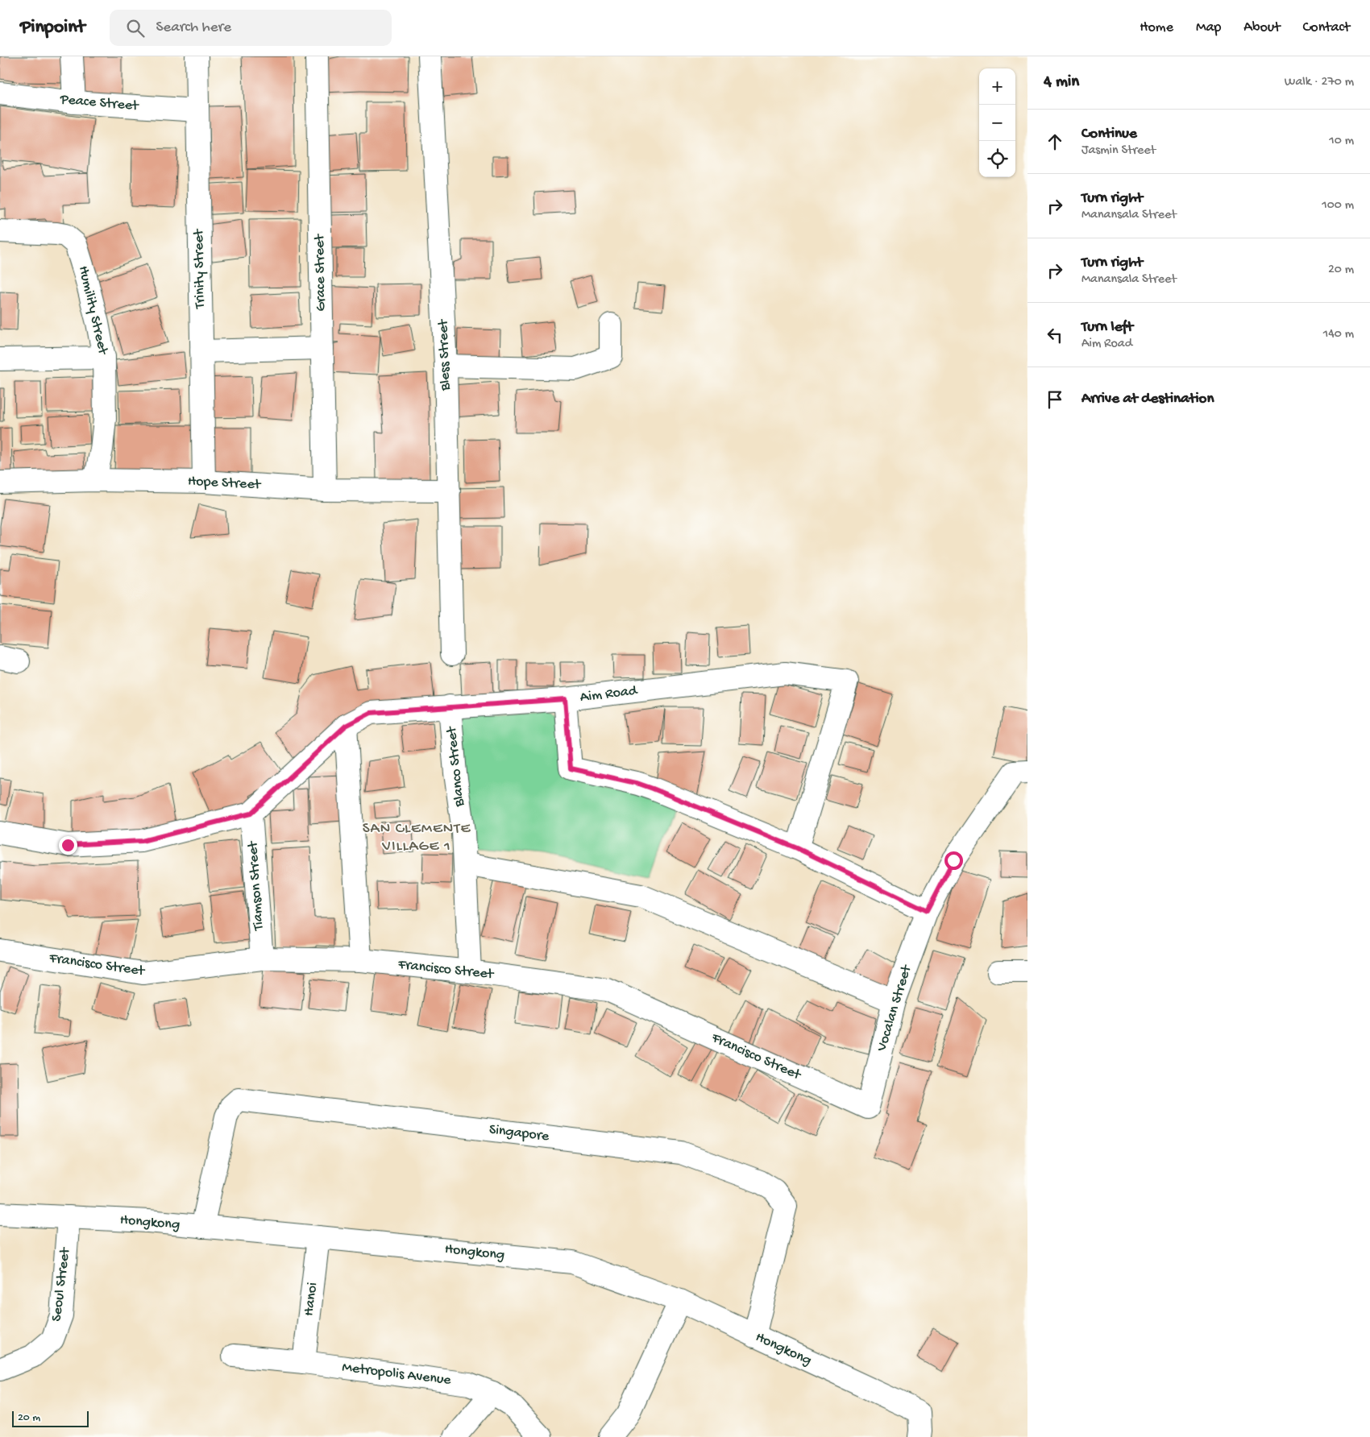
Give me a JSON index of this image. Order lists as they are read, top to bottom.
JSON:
{
  "streets": {
    "street": [
      "Peace Street",
      "Trinity Street",
      "Grace Street",
      "Humility Street",
      "Bless Street",
      "Hope Street",
      "Aim Road",
      "Blanco Street",
      "Tiamson Street",
      "Francisco Street",
      "Vocalan Street",
      "Singapore",
      "Hongkong",
      "Seoul Street",
      "Hanoi",
      "Metropolis Avenue"
    ]
  },
  "crossings": [
    ["Peace Street", "Trinity Street"],
    ["Trinity Street", "Hope Street"],
    ["Grace Street", "Hope Street"],
    ["Humility Street", "Hope Street"],
    ["Bless Street", "Hope Street"],
    ["Aim Road", "Blanco Street"],
    ["Aim Road", "Tiamson Street"],
    ["Blanco Street", "Francisco Street"],
    ["Tiamson Street", "Francisco Street"],
    ["Francisco Street", "Vocalan Street"],
    ["Singapore", "Hongkong"],
    ["Hongkong", "Seoul Street"],
    ["Hongkong", "Hanoi"],
    ["Hanoi", "Metropolis Avenue"]
  ],
  "districts": ["SAN CLEMENTE VILLAGE 1"],
  "scale_bar": "20 m",
  "page": {
    "header": "Pinpoint",
    "search": "Search here",
    "nav": [
      "Home",
      "Map",
      "About",
      "Contact"
    ],
    "heading": ["4 min", "Walk · 270 m"],
    "map_buttons": ["+", "−"],
    "list": [
      ["Continue", "Jasmin Street", "10 m"],
      ["Turn right", "Manansala Street", "100 m"],
      ["Turn right", "Manansala Street", "20 m"],
      ["Turn left", "Aim Road", "140 m"],
      "Arrive at destination"
    ],
    "scale": "20 m"
  }
}
